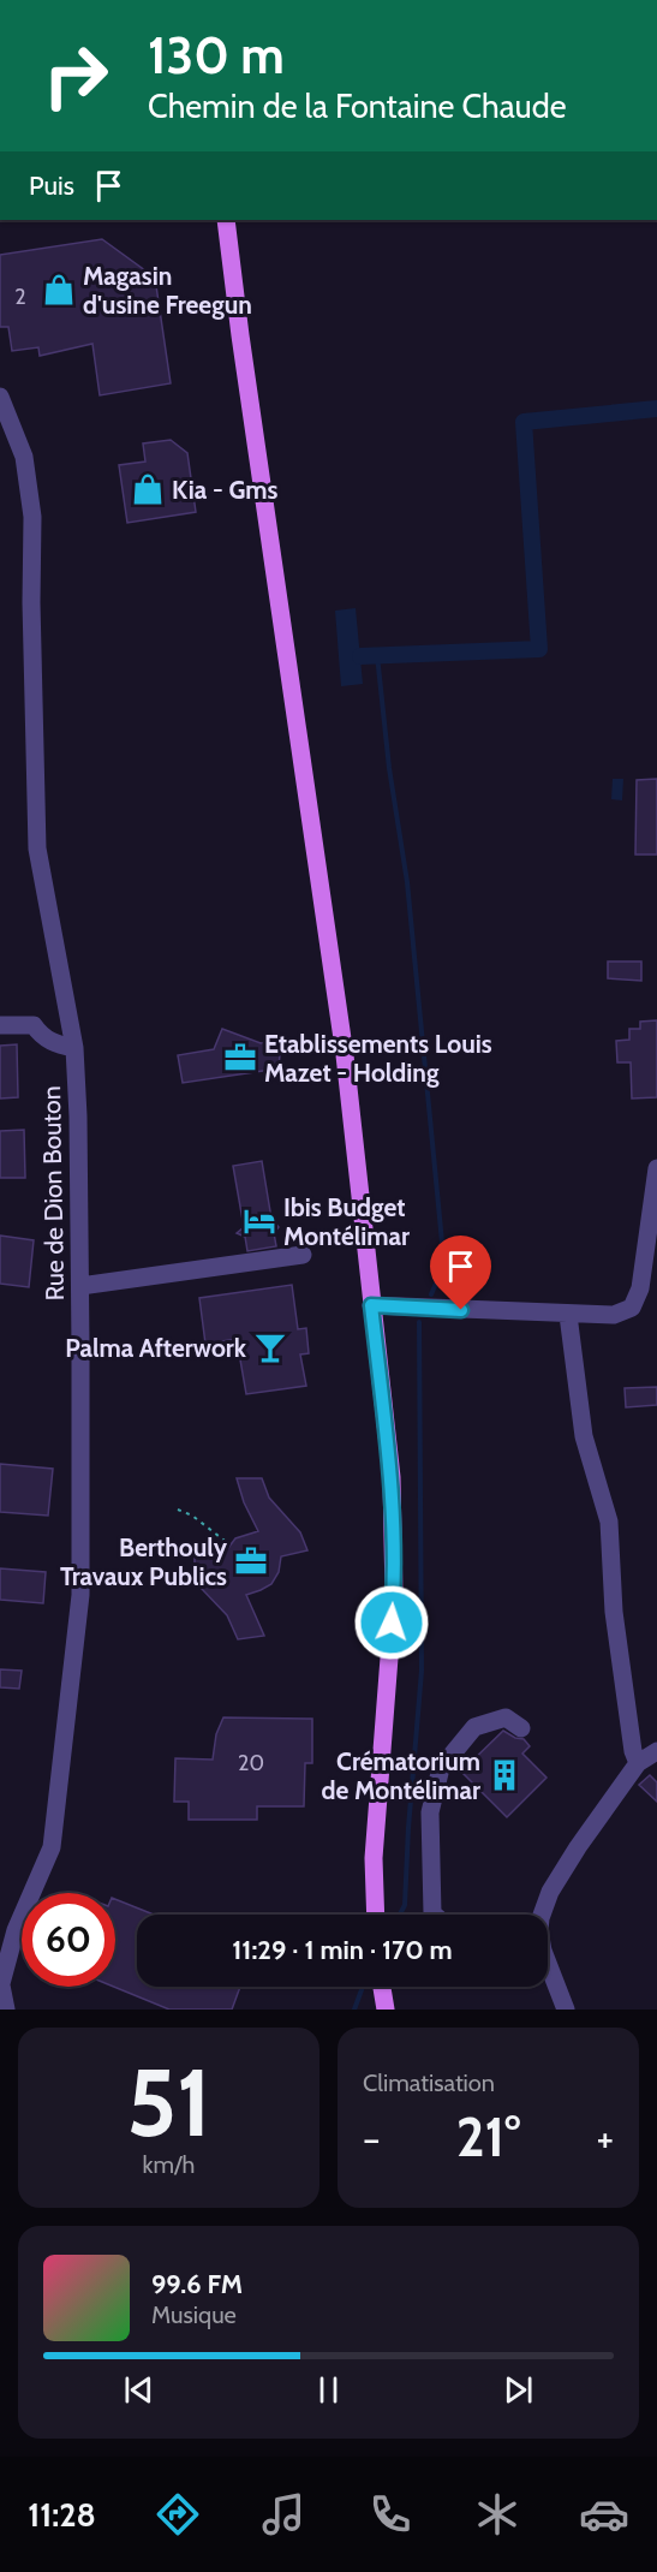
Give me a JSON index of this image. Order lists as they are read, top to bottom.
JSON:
{
  "streets": {
    "street": ["Rue de Dion Bouton"]
  },
  "places": {
    "shop": ["Magasin d'usine Freegun", "Kia - Gms"],
    "office": ["Etablissements Louis Mazet - Holding", "Berthouly Travaux Publics"],
    "hotel": ["Ibis Budget Montélimar"],
    "bar": ["Palma Afterwork"],
    "building": ["Crématorium de Montélimar"]
  },
  "house_numbers": ["2", "20"],
  "page": {
    "turn": ["130 m", "Chemin de la Fontaine Chaude"],
    "then": "Puis",
    "limit": "60",
    "trip": "11:29 · 1 min · 170 m",
    "tile": [
      ["51", "km/h"],
      "Climatisation"
    ],
    "heat": ["−", "21°", "+"],
    "song": ["99.6 FM", "Musique"],
    "tabs": "11:28"
  }
}
